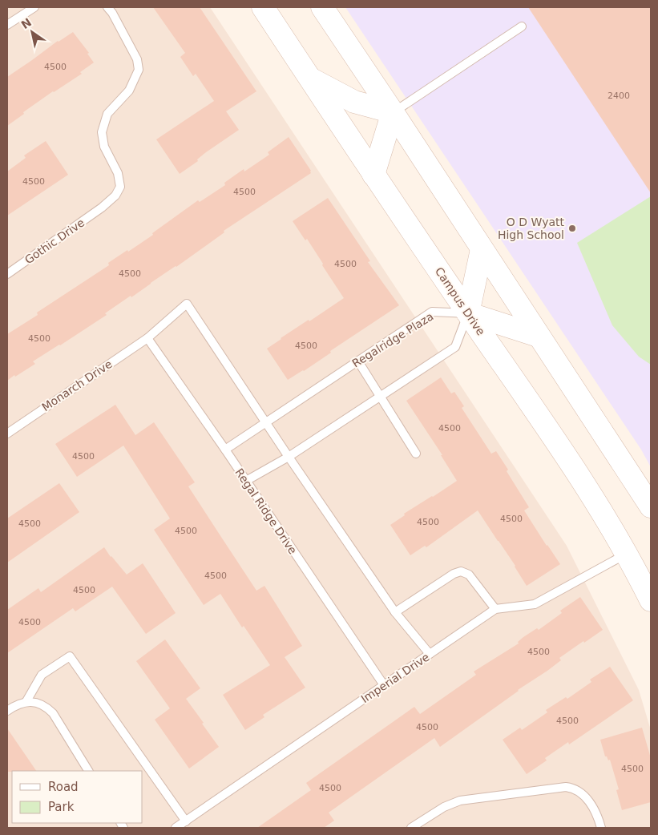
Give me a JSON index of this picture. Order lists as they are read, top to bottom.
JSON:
{
  "streets": {
    "main road": ["Campus Drive"],
    "lane": [
      "Gothic Drive",
      "Regalridge Plaza",
      "Monarch Drive",
      "Regal Ridge Drive",
      "Imperial Drive"
    ]
  },
  "crossings": [
    ["Campus Drive", "Regalridge Plaza"],
    ["Campus Drive", "Imperial Drive"],
    ["Regalridge Plaza", "Monarch Drive"],
    ["Regalridge Plaza", "Regal Ridge Drive"],
    ["Monarch Drive", "Regal Ridge Drive"],
    ["Regal Ridge Drive", "Imperial Drive"]
  ],
  "places": ["O D Wyatt High School"],
  "house_numbers": [
    "4500",
    "2400",
    "4500",
    "4500",
    "4500",
    "4500",
    "4500",
    "4500",
    "4500",
    "4500",
    "4500",
    "4500",
    "4500",
    "4500",
    "4500",
    "4500",
    "4500",
    "4500",
    "4500",
    "4500",
    "4500",
    "4500"
  ],
  "legend": ["Road", "Park"],
  "north": "top left"
}
